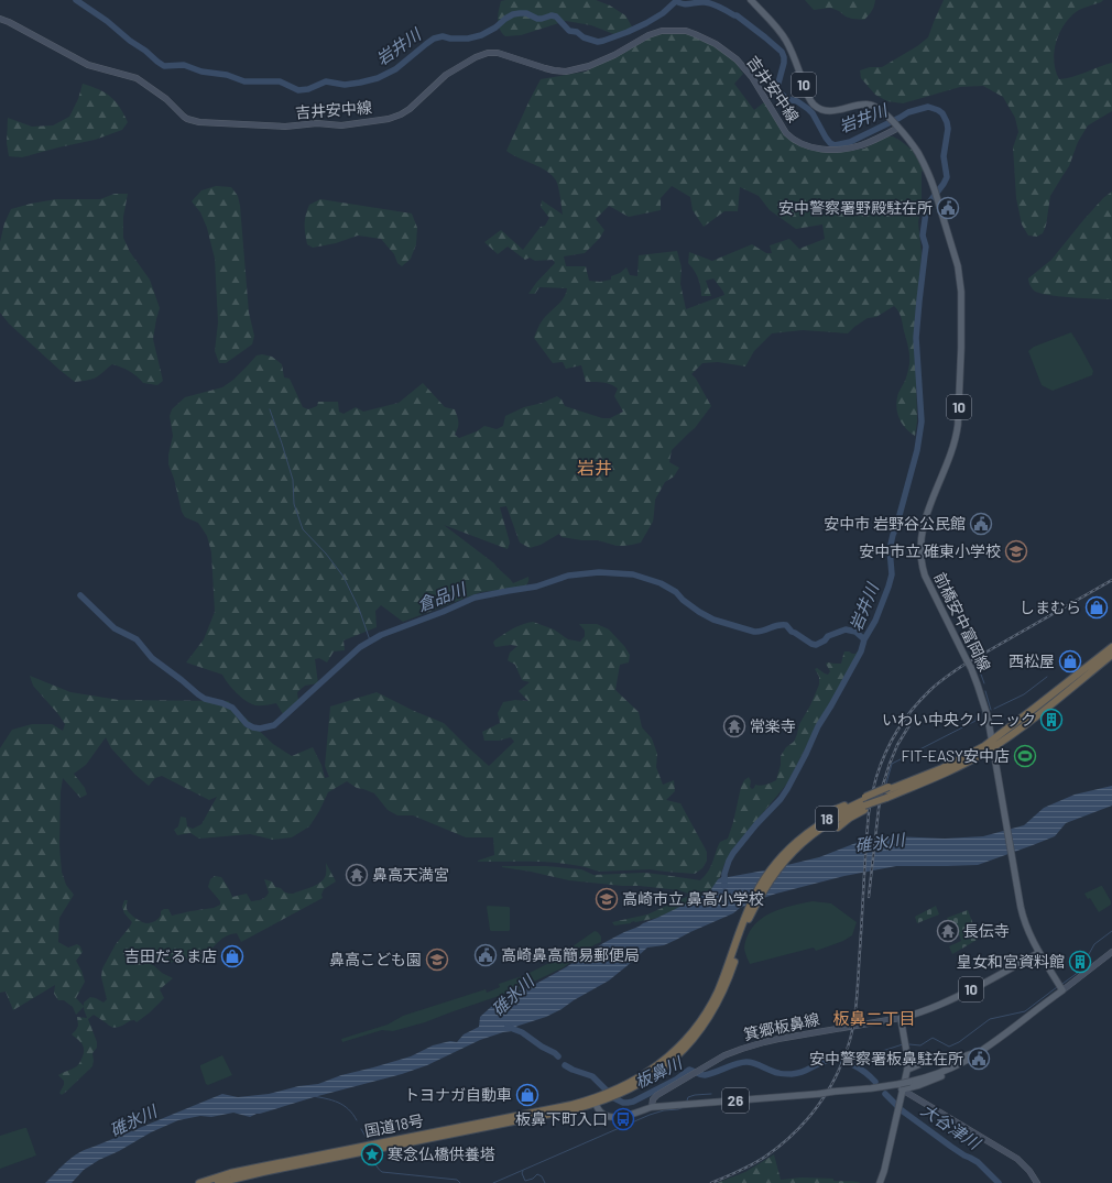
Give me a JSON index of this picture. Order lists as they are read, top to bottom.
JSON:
{
  "streets": {
    "highway": ["18", "国道18号"],
    "main road": [
      "10",
      "吉井安中線",
      "前橋安中富岡線",
      "箕郷板鼻線",
      "26"
    ]
  },
  "crossings": [
    ["10", "吉井安中線"],
    ["10", "前橋安中富岡線"],
    ["10", "箕郷板鼻線"],
    ["吉井安中線", "前橋安中富岡線"],
    ["前橋安中富岡線", "18"],
    ["前橋安中富岡線", "26"],
    ["18", "26"],
    ["18", "国道18号"],
    ["箕郷板鼻線", "26"],
    ["26", "国道18号"]
  ],
  "districts": ["岩井", "板鼻二丁目"],
  "water": [
    "岩井川",
    "倉品川",
    "碓氷川",
    "板鼻川",
    "大谷津川"
  ],
  "places": {
    "public building": [
      "安中警察署野殿駐在所",
      "安中市 岩野谷公民館",
      "高崎鼻高簡易郵便局",
      "安中警察署板鼻駐在所"
    ],
    "school or university": ["安中市立 碓東小学校", "高崎市立 鼻高小学校", "鼻高こども園"],
    "shop": [
      "しまむら",
      "西松屋",
      "吉田だるま店",
      "トヨナガ自動車"
    ],
    "building": ["いわい中央クリニック", "皇女和宮資料館"],
    "temple": ["常楽寺", "鼻高天満宮", "長伝寺"],
    "sports": ["FIT-EASY安中店"],
    "bus stop": ["板鼻下町入口"],
    "place": ["寒念仏橋供養塔"]
  }
}
